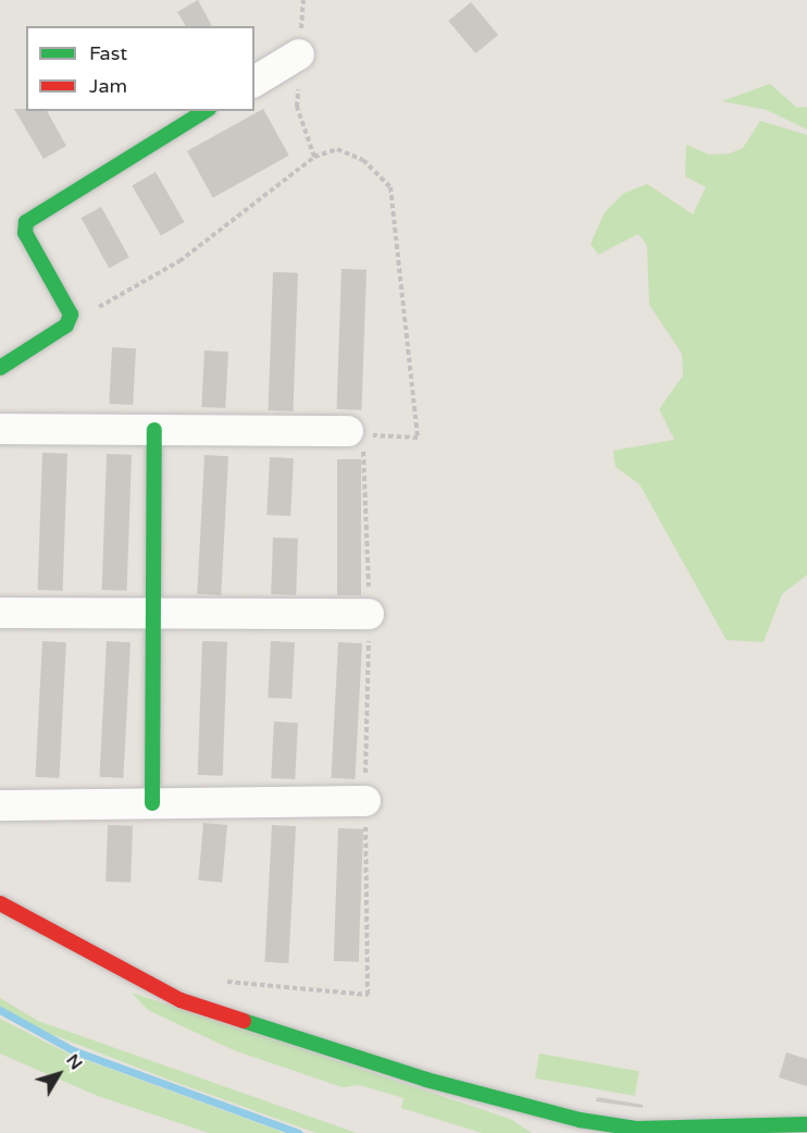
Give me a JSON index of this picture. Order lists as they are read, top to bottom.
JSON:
{
  "legend": ["Fast", "Jam"],
  "north": "top right"
}
